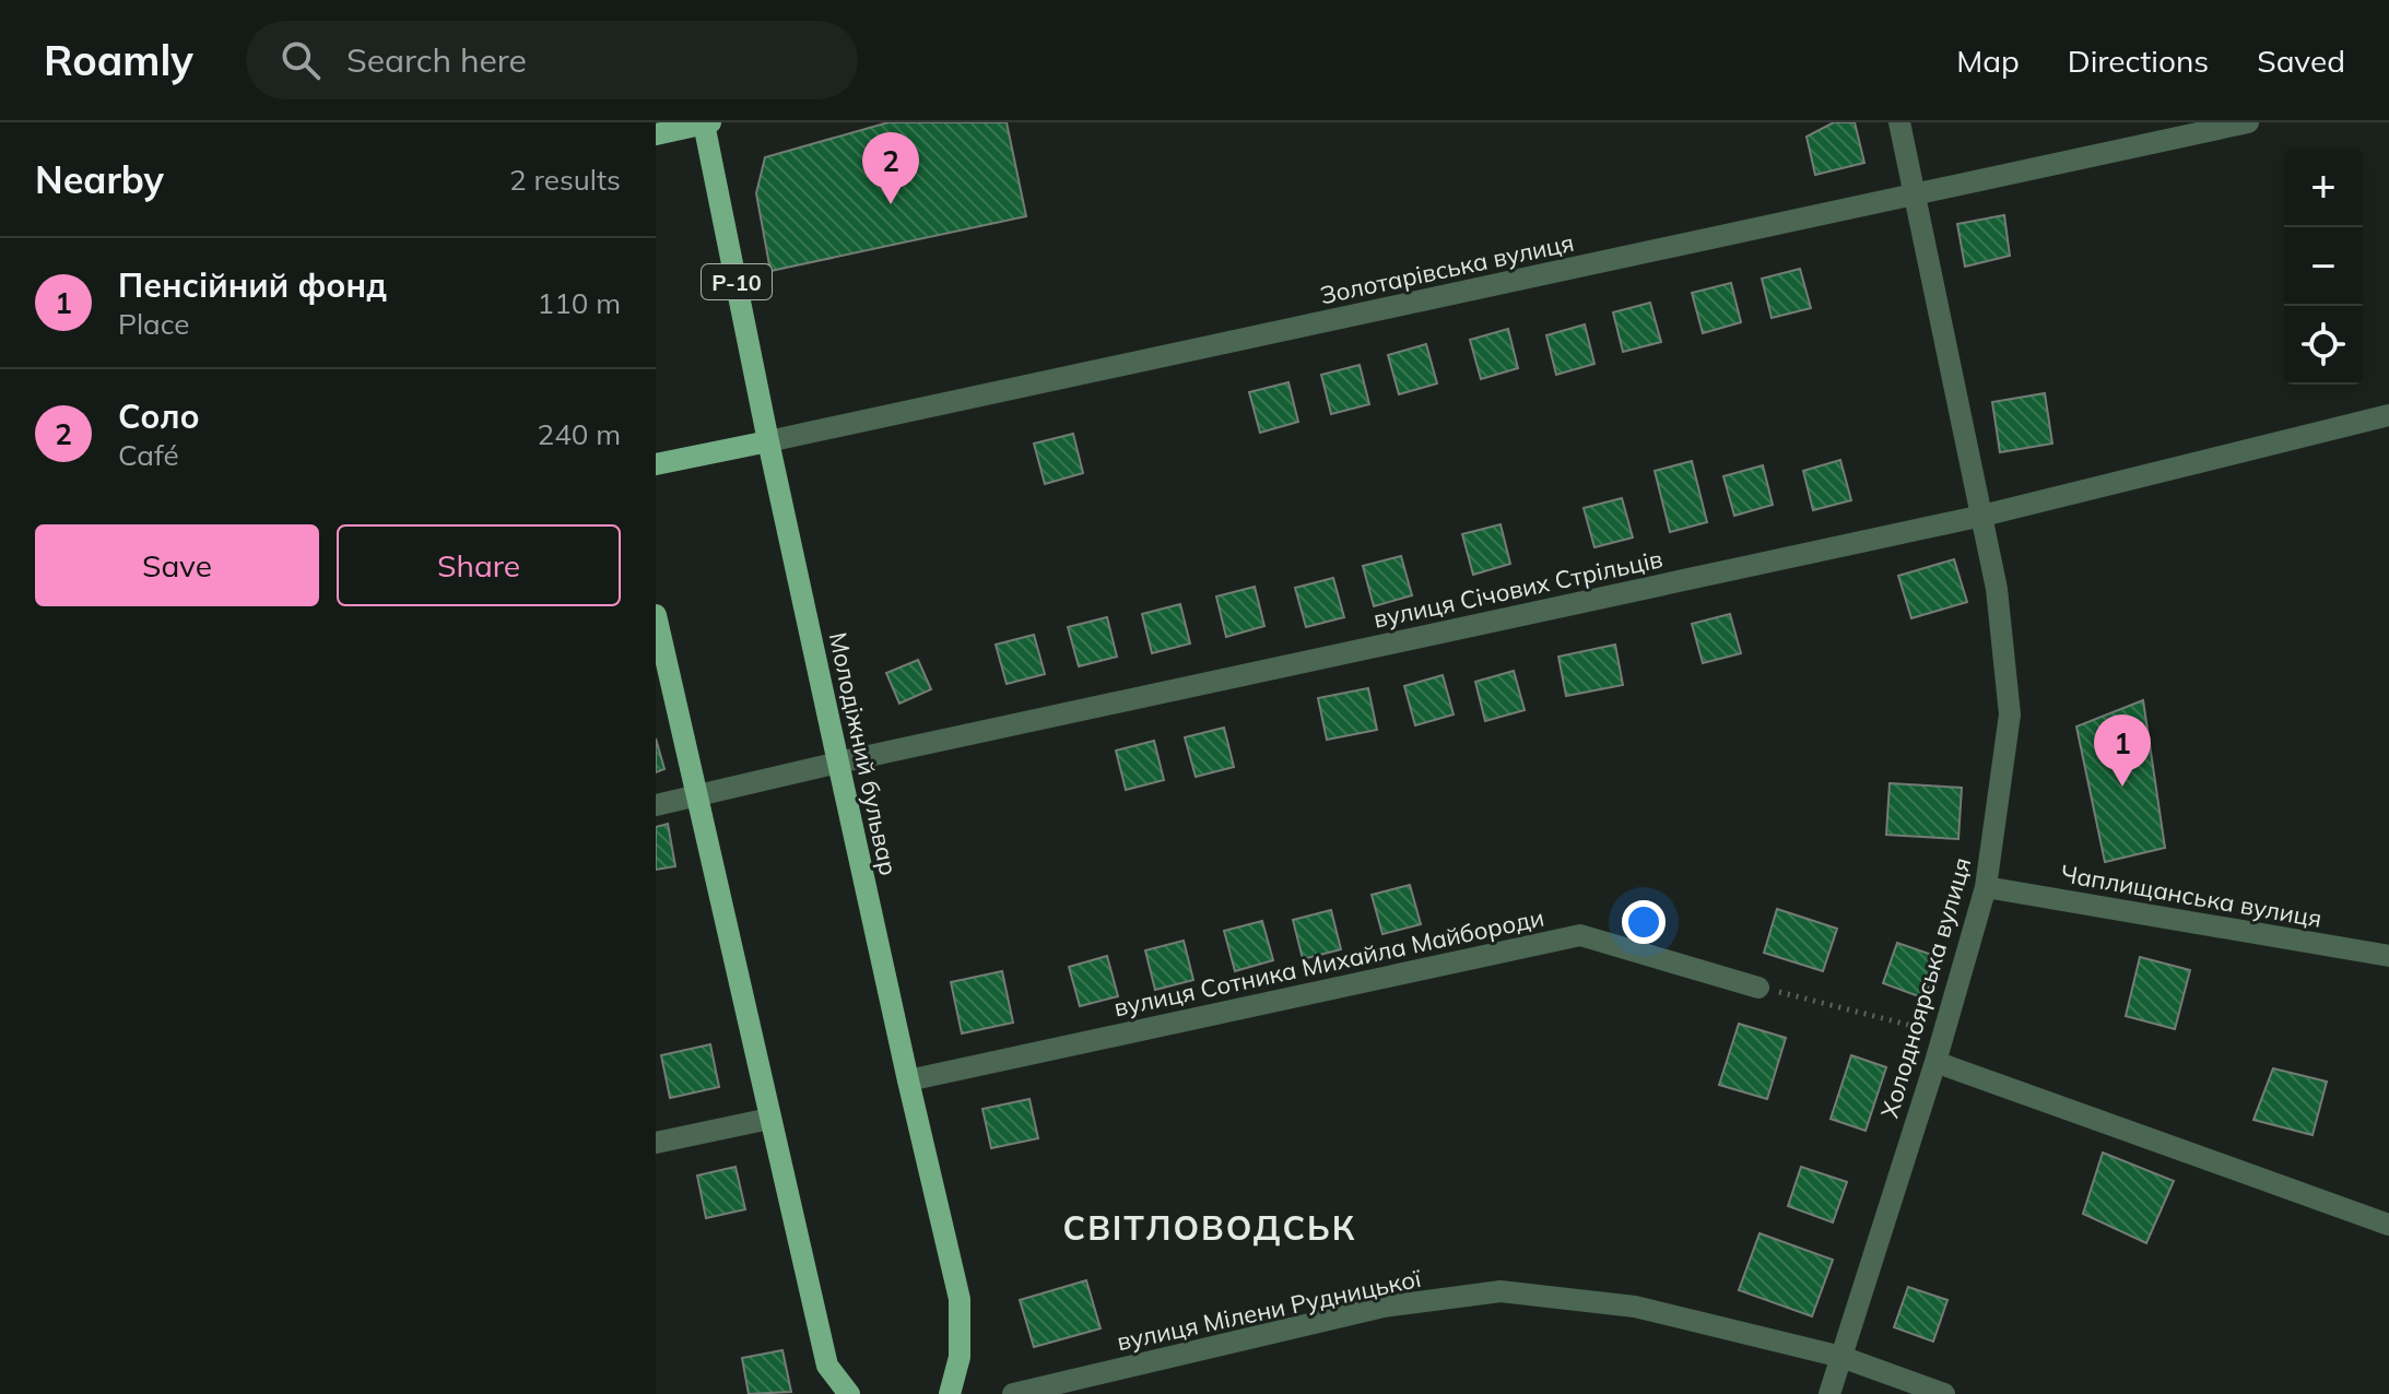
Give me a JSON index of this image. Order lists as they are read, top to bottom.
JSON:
{
  "streets": {
    "main road": ["Золотарівська вулиця", "Р-10", "Молодіжний бульвар"],
    "street": [
      "вулиця Січових Стрільців",
      "Чаплищанська вулиця",
      "вулиця Сотника Михайла Майбороди",
      "Холодноярська вулиця",
      "вулиця Мілени Рудницької"
    ]
  },
  "crossings": [
    ["Золотарівська вулиця", "Молодіжний бульвар"],
    ["Золотарівська вулиця", "Холодноярська вулиця"],
    ["Р-10", "Молодіжний бульвар"],
    ["вулиця Січових Стрільців", "Молодіжний бульвар"],
    ["вулиця Січових Стрільців", "Холодноярська вулиця"],
    ["Молодіжний бульвар", "вулиця Сотника Михайла Майбороди"],
    ["Чаплищанська вулиця", "Холодноярська вулиця"],
    ["Холодноярська вулиця", "вулиця Мілени Рудницької"]
  ],
  "districts": ["СВІТЛОВОДСЬК"],
  "page": {
    "header": "Roamly",
    "search": "Search here",
    "nav": ["Map", "Directions", "Saved"],
    "heading": ["Nearby", "2 results"],
    "pins": ["2", "1"],
    "map_buttons": ["+", "−"],
    "list": [
      {
        "mark": "1",
        "name": "Пенсійний фонд",
        "note": "Place",
        "value": "110 m"
      },
      {
        "mark": "2",
        "name": "Соло",
        "note": "Café",
        "value": "240 m"
      }
    ],
    "buttons": ["Save", "Share"]
  }
}
